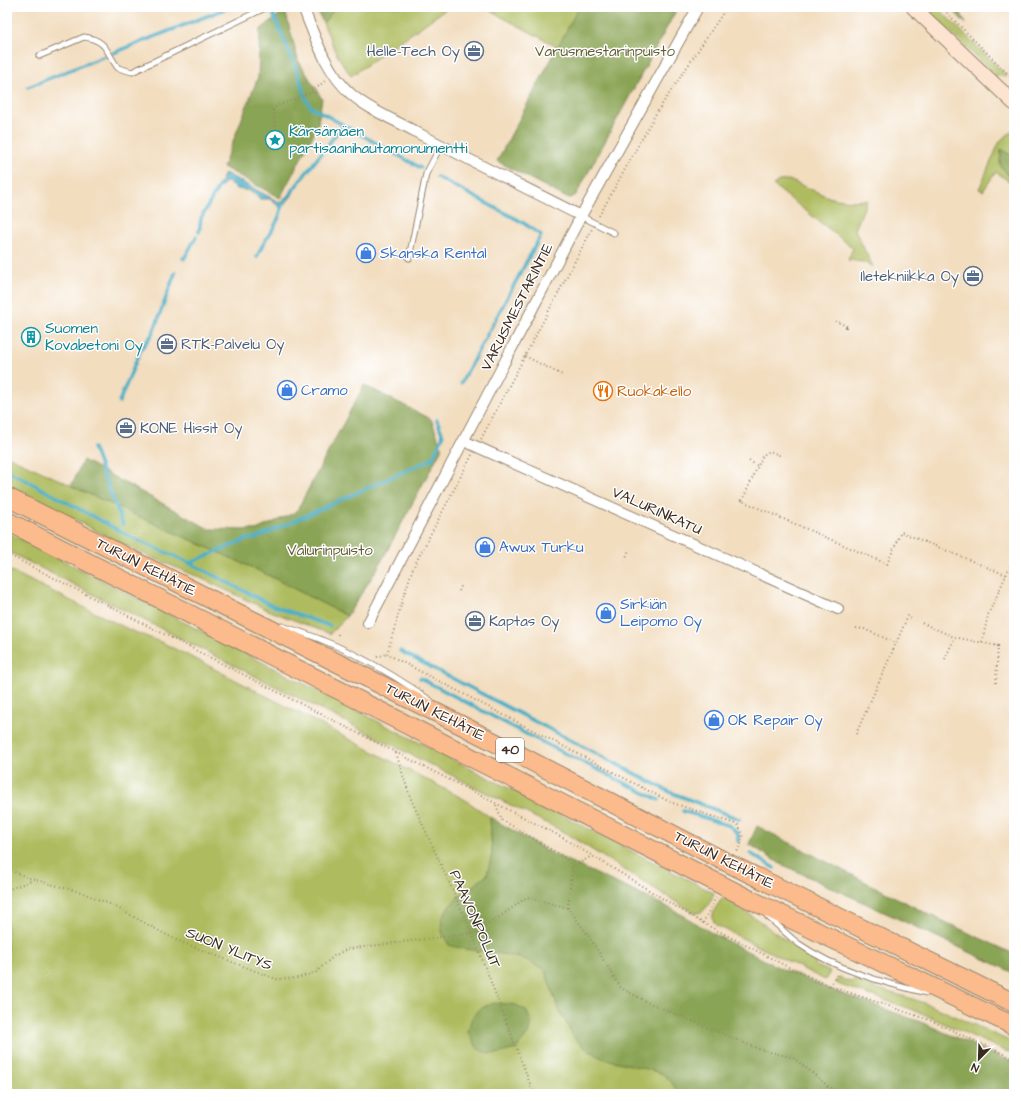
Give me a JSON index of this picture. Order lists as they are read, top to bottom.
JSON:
{
  "streets": {
    "highway": ["TURUN KEHÄTIE", "40"],
    "street": ["VARUSMESTARINTIE", "VALURINKATU"],
    "path": ["PAAVONPOLUT", "SUON YLITYS"]
  },
  "crossings": [
    ["VARUSMESTARINTIE", "VALURINKATU"],
    ["PAAVONPOLUT", "SUON YLITYS"]
  ],
  "parks": ["Varusmestarinpuisto", "Valurinpuisto"],
  "places": {
    "office": [
      "Helle-Tech Oy",
      "Iletekniikka Oy",
      "RTK-Palvelu Oy",
      "KONE Hissit Oy",
      "Kaptas Oy"
    ],
    "place": ["Kärsämäen partisaanihautamonumentti"],
    "shop": [
      "Skanska Rental",
      "Cramo",
      "Awux Turku",
      "Sirkiän Leipomo Oy",
      "OK Repair Oy"
    ],
    "building": ["Suomen Kovabetoni Oy"],
    "restaurant": ["Ruokakello"]
  },
  "north": "bottom left"
}
